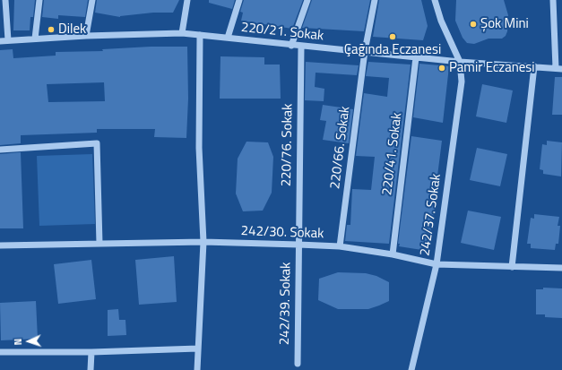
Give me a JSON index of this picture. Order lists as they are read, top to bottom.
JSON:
{
  "streets": {
    "street": [
      "220/21. Sokak",
      "220/76. Sokak",
      "220/66. Sokak",
      "220/41. Sokak",
      "242/37. Sokak",
      "242/30. Sokak",
      "242/39. Sokak"
    ]
  },
  "crossings": [
    ["220/21. Sokak", "220/76. Sokak"],
    ["220/21. Sokak", "220/66. Sokak"],
    ["220/21. Sokak", "220/41. Sokak"],
    ["220/21. Sokak", "242/37. Sokak"],
    ["220/76. Sokak", "242/30. Sokak"],
    ["220/76. Sokak", "242/39. Sokak"],
    ["220/66. Sokak", "242/30. Sokak"],
    ["220/41. Sokak", "242/30. Sokak"],
    ["242/37. Sokak", "242/30. Sokak"],
    ["242/30. Sokak", "242/39. Sokak"]
  ],
  "places": [
    "Şok Mini",
    "Dilek",
    "Çağında Eczanesi",
    "Pamir Eczanesi"
  ],
  "north": "left"
}
